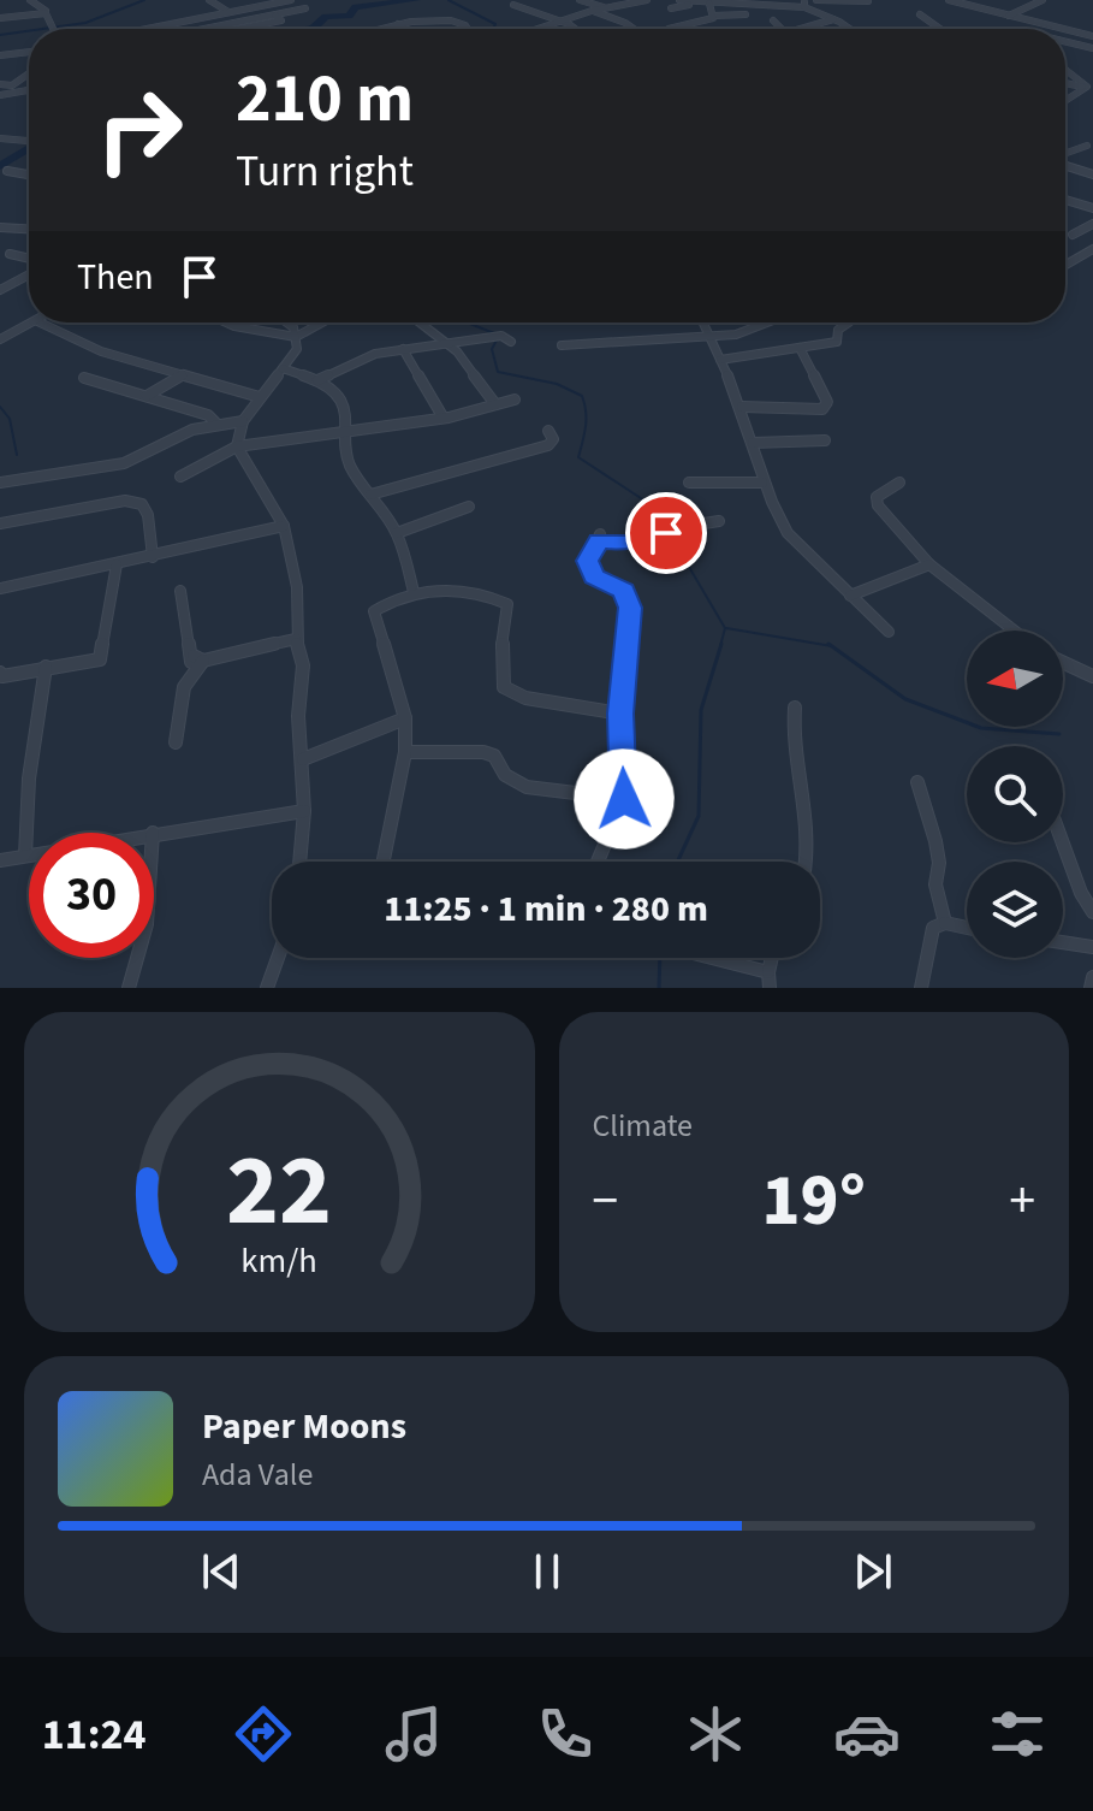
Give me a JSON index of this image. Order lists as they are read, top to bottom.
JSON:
{
  "north": "left",
  "page": {
    "turn": ["210 m", "Turn right"],
    "then": "Then",
    "limit": "30",
    "trip": "11:25 · 1 min · 280 m",
    "tile": "Climate",
    "heat": ["−", "19°", "+"],
    "song": ["Paper Moons", "Ada Vale"],
    "tabs": "11:24",
    "gauge": ["22", "km/h"]
  }
}
